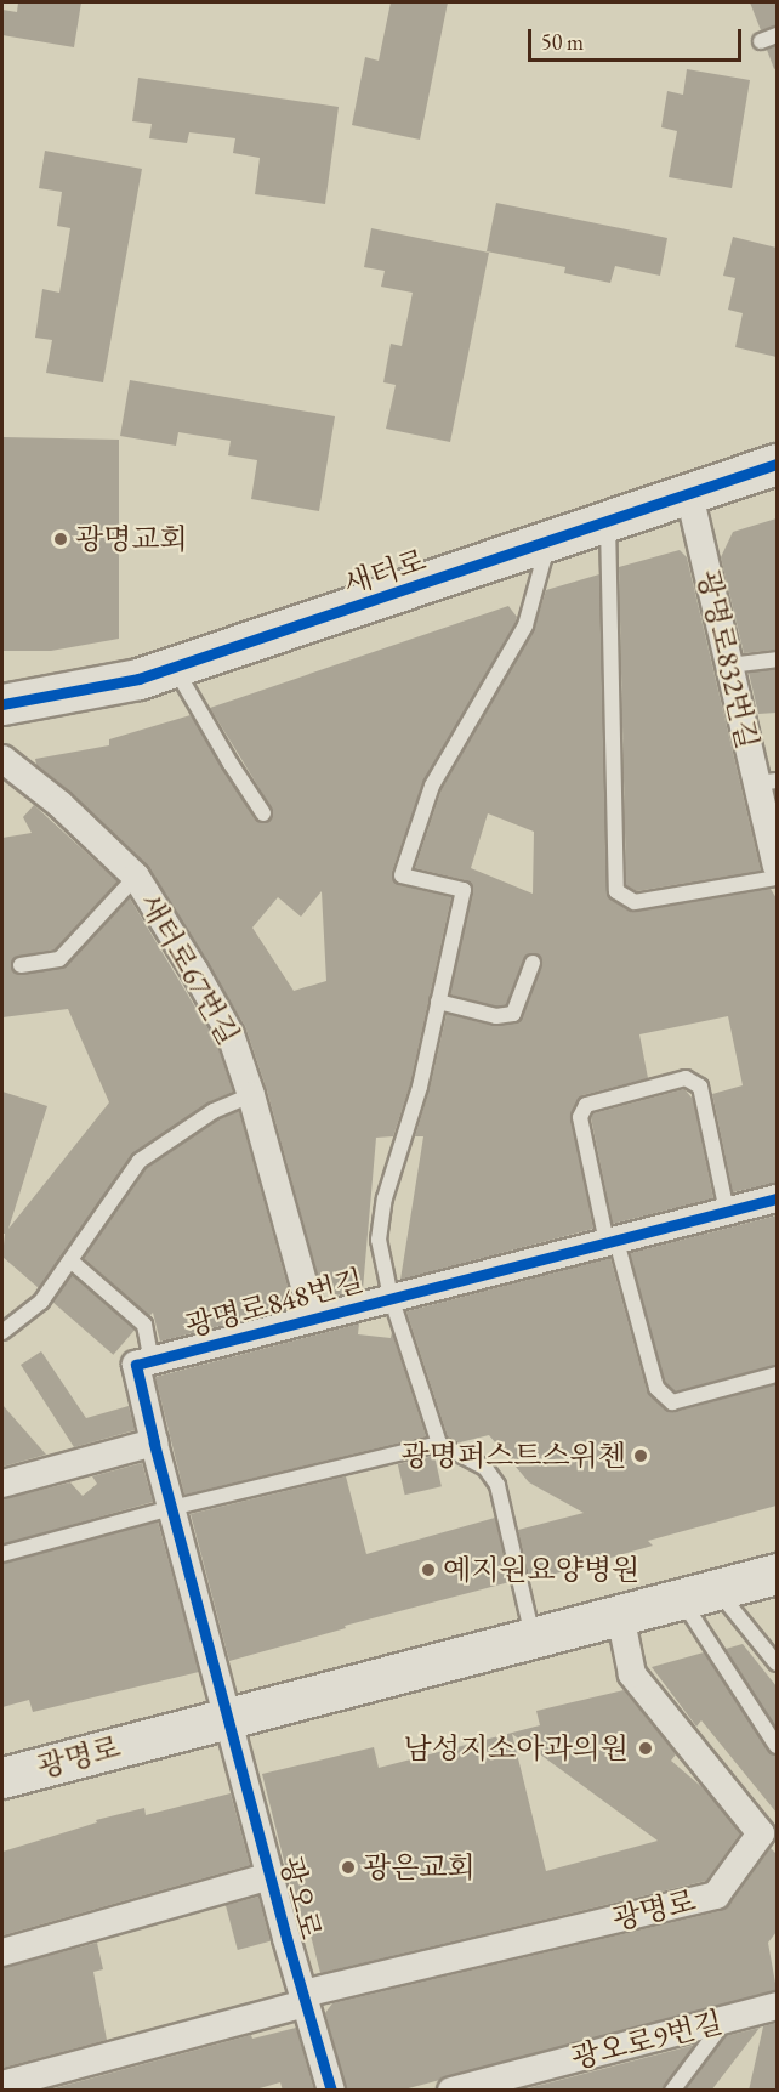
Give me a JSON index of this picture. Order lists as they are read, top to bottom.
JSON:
{
  "streets": {
    "street": [
      "새터로",
      "광명로832번길",
      "새터로67번길",
      "광명로848번길",
      "광명로",
      "광오로",
      "광오로9번길"
    ]
  },
  "crossings": [
    ["새터로", "광명로832번길"],
    ["새터로67번길", "광명로848번길"],
    ["광명로848번길", "광명로"],
    ["광명로848번길", "광오로"],
    ["광명로", "광오로"]
  ],
  "places": [
    "광명교회",
    "광명퍼스트스위첸",
    "예지원요양병원",
    "남성지소아과의원",
    "광은교회"
  ],
  "scale_bar": "50 m"
}
